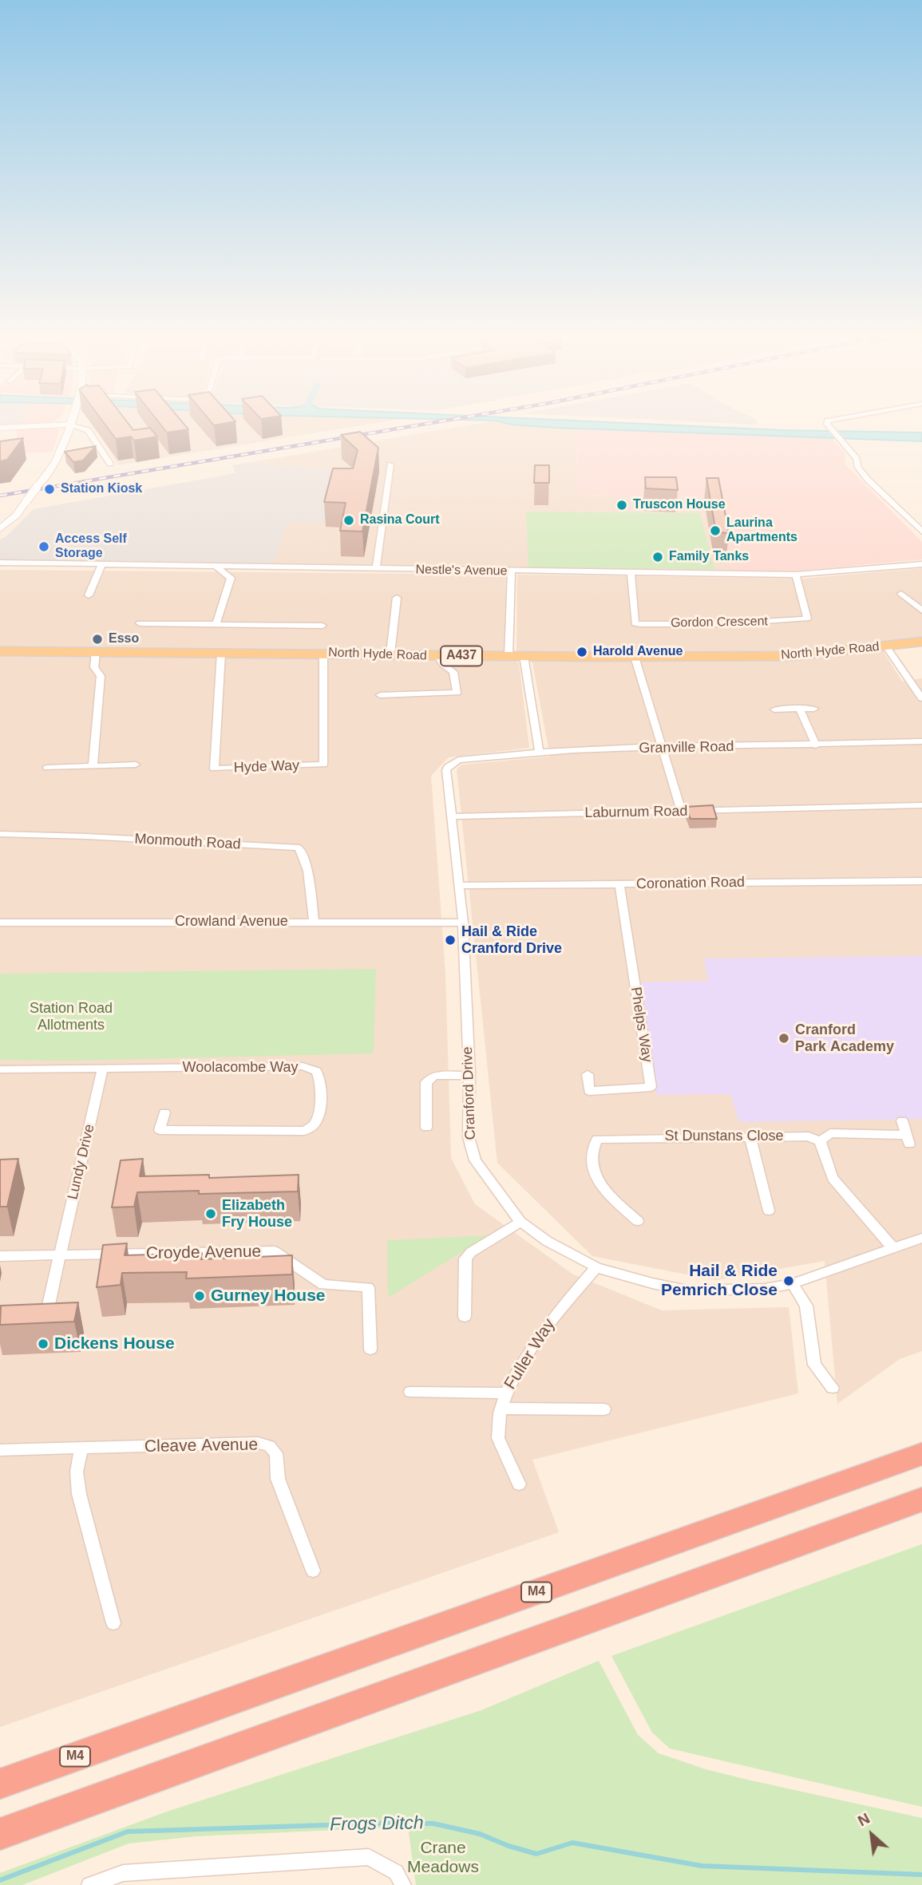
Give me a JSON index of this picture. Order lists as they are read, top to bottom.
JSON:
{
  "streets": {
    "highway": ["M4"],
    "main road": ["North Hyde Road", "A437"],
    "street": [
      "Nestle's Avenue",
      "Gordon Crescent",
      "Granville Road",
      "Hyde Way",
      "Laburnum Road",
      "Monmouth Road",
      "Coronation Road",
      "Crowland Avenue",
      "Phelps Way",
      "Woolacombe Way",
      "Cranford Drive",
      "St Dunstans Close",
      "Lundy Drive",
      "Croyde Avenue",
      "Fuller Way",
      "Cleave Avenue"
    ]
  },
  "crossings": [
    ["Nestle's Avenue", "Gordon Crescent"],
    ["North Hyde Road", "Hyde Way"],
    ["Granville Road", "Cranford Drive"],
    ["Laburnum Road", "Cranford Drive"],
    ["Monmouth Road", "Crowland Avenue"],
    ["Coronation Road", "Phelps Way"],
    ["Coronation Road", "Cranford Drive"],
    ["Crowland Avenue", "Cranford Drive"],
    ["Woolacombe Way", "Lundy Drive"],
    ["Cranford Drive", "Fuller Way"],
    ["Lundy Drive", "Croyde Avenue"]
  ],
  "water": ["Frogs Ditch"],
  "parks": ["Station Road Allotments", "Crane Meadows"],
  "places": [
    "Station Kiosk",
    "Truscon House",
    "Rasina Court",
    "Laurina Apartments",
    "Access Self Storage",
    "Family Tanks",
    "Esso",
    "Harold Avenue",
    "Hail & Ride Cranford Drive",
    "Cranford Park Academy",
    "Elizabeth Fry House",
    "Hail & Ride Pemrich Close",
    "Gurney House",
    "Dickens House"
  ],
  "north": "top left"
}
